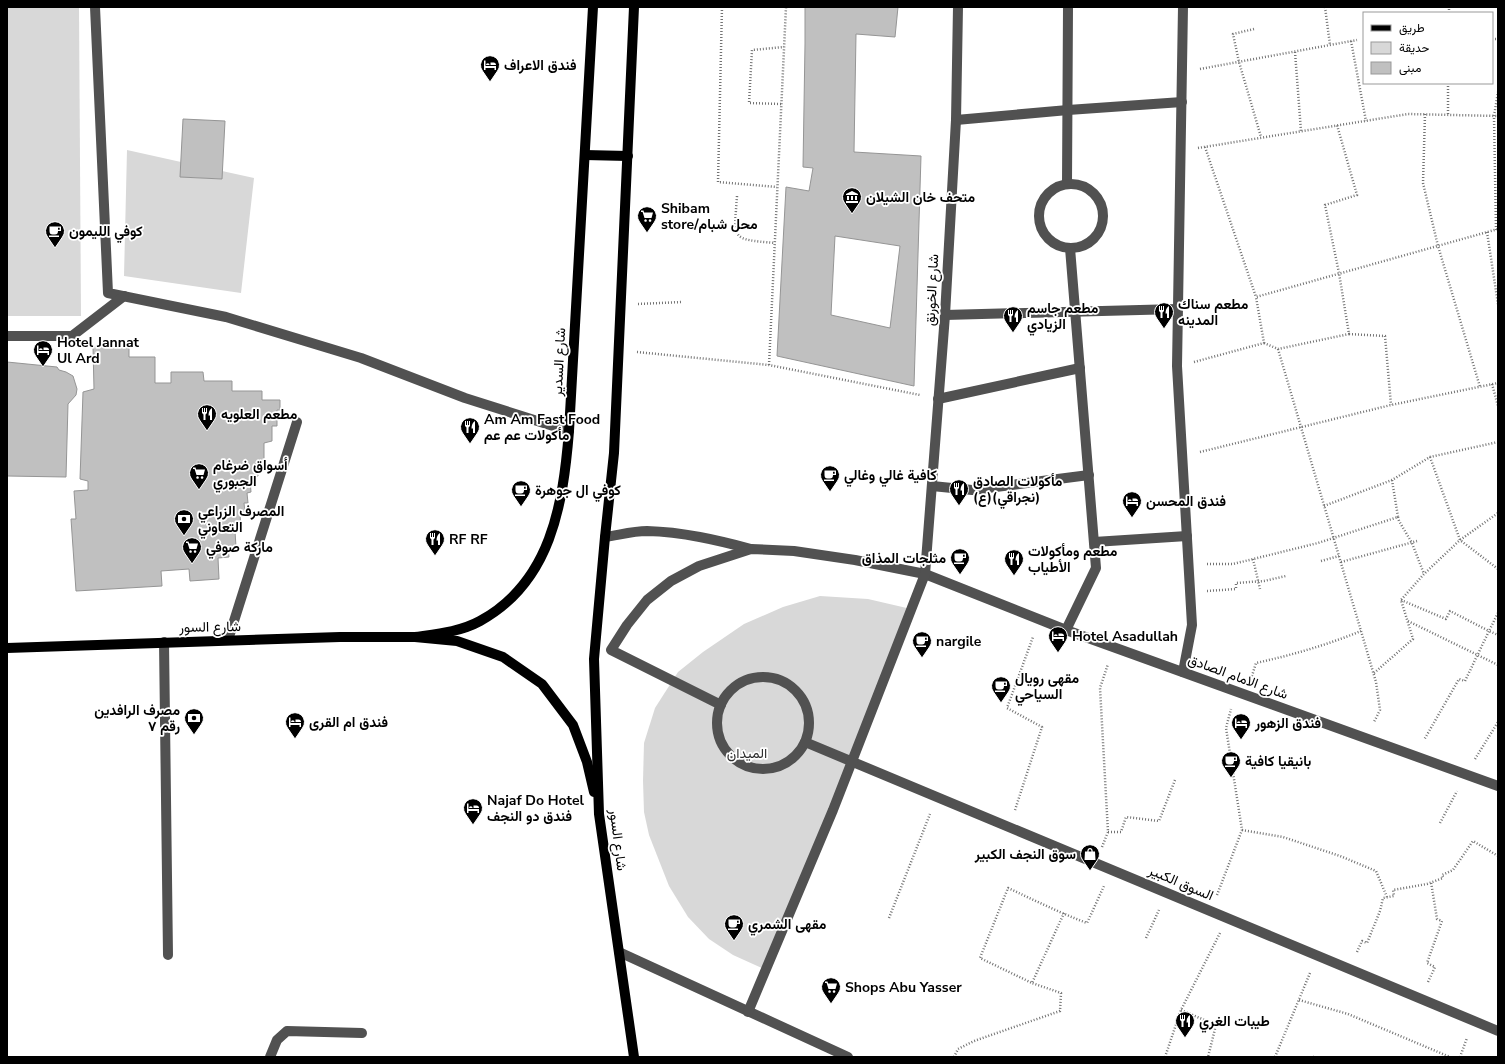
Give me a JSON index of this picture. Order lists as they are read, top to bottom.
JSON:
{
  "streets": {
    "main road": ["شارع السدير", "شارع السور"],
    "street": ["شارع الخورنق", "شارع الامام الصادق", "السوق الكبير"]
  },
  "crossings": [
    ["شارع الخورنق", "شارع الامام الصادق"],
    ["شارع الخورنق", "السوق الكبير"],
    ["شارع السدير", "شارع السور"]
  ],
  "parks": ["الميدان"],
  "places": {
    "hotel": [
      "فندق الاعراف",
      "Hotel Jannat Ul Ard",
      "فندق المحسن",
      "Hotel Asadullah",
      "فندق ام القرى",
      "فندق الزهور",
      "Najaf Do Hotel فندق دو النجف"
    ],
    "museum": ["متحف خان الشيلان"],
    "supermarket": [
      "Shibam store/محل شبام",
      "أسواق ضرغام الجبوري",
      "ماركة صوفي",
      "Shops Abu Yasser"
    ],
    "cafe": [
      "كوفي الليمون",
      "كافية غالي وغالي",
      "كوفي ال جوهرة",
      "مثلجات المذاق",
      "nargile",
      "مقهى رويال السياحي",
      "بانيقيا كافية",
      "مقهى الشمري"
    ],
    "restaurant": [
      "مطعم سناك المدينه",
      "مطعم جاسم الزيادي",
      "مطعم العلويه",
      "Am Am Fast Food مأكولات عم عم",
      "مأكولات الصادق (ع)(نجراقي)",
      "RF RF",
      "مطعم ومأكولات الأطياب",
      "طيبات الغري"
    ],
    "bank": ["المصرف الزراعي التعاوني", "مصرف الرافدين رقم ٧"],
    "shop": ["سوق النجف الکبیر"]
  },
  "legend": ["طريق", "حديقة", "مبنى"]
}
